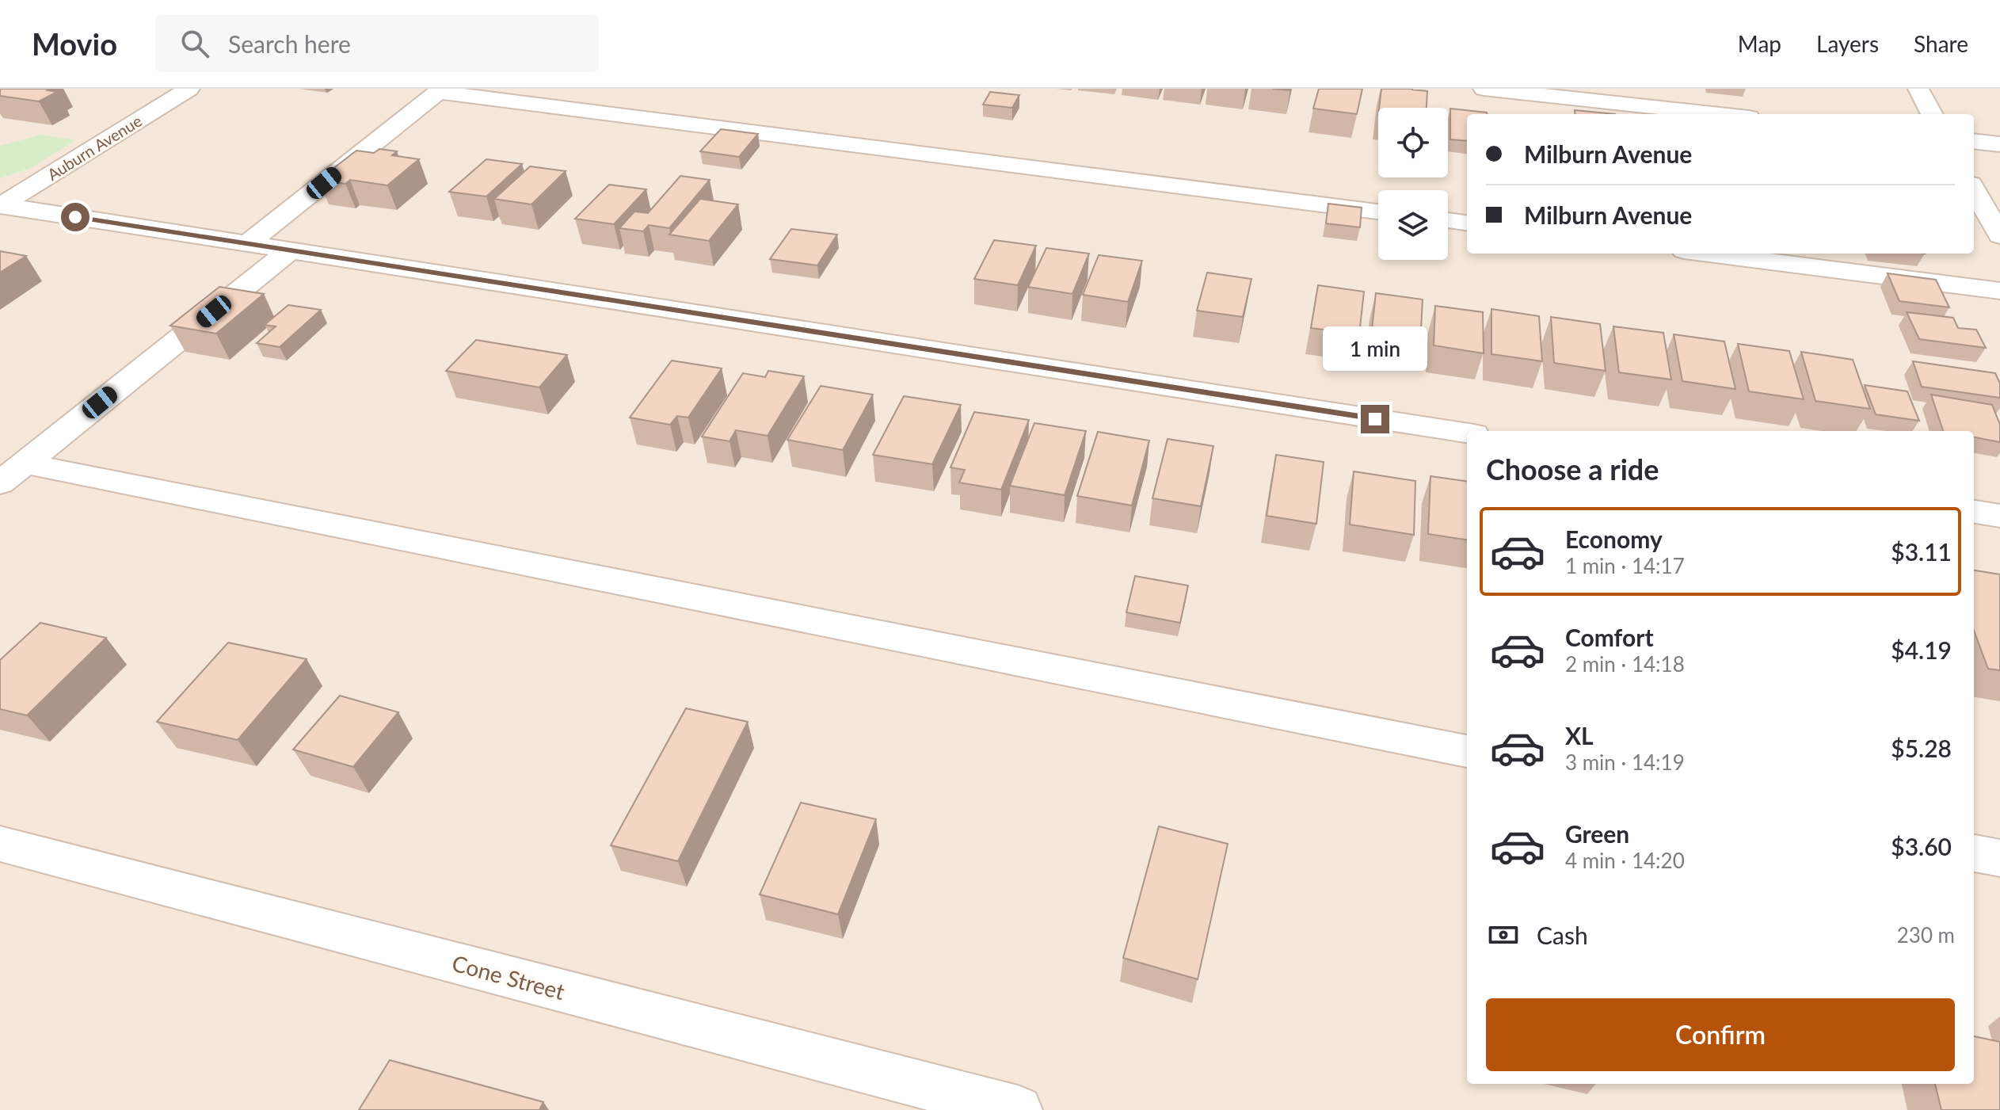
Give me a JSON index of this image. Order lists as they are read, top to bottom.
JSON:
{
  "streets": {
    "street": ["Auburn Avenue", "Cone Street"]
  },
  "page": {
    "header": "Movio",
    "search": "Search here",
    "nav": ["Map", "Layers", "Share"],
    "banner": ["Milburn Avenue", "Milburn Avenue"],
    "bubble": "1 min",
    "heading": "Choose a ride",
    "list": [
      {
        "name": "Economy",
        "note": "1 min · 14:17",
        "value": "$3.11"
      },
      {
        "name": "Comfort",
        "note": "2 min · 14:18",
        "value": "$4.19"
      },
      {
        "name": "XL",
        "note": "3 min · 14:19",
        "value": "$5.28"
      },
      {
        "name": "Green",
        "note": "4 min · 14:20",
        "value": "$3.60"
      }
    ],
    "pay": ["Cash", "230 m"],
    "buttons": "Confirm"
  }
}
